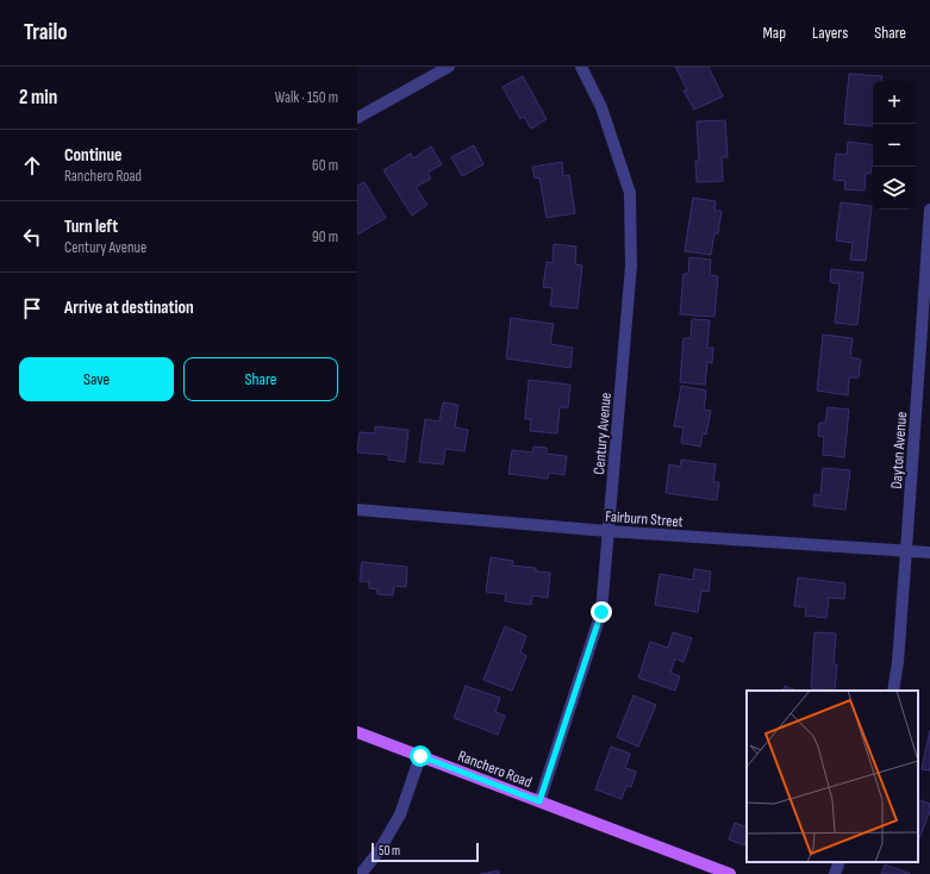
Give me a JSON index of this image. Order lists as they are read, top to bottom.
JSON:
{
  "streets": {
    "main road": ["Ranchero Road"],
    "street": ["Century Avenue", "Dayton Avenue", "Fairburn Street"]
  },
  "crossings": [
    ["Century Avenue", "Fairburn Street"],
    ["Century Avenue", "Ranchero Road"],
    ["Dayton Avenue", "Fairburn Street"]
  ],
  "scale_bar": "50 m",
  "page": {
    "header": "Trailo",
    "nav": ["Map", "Layers", "Share"],
    "heading": ["2 min", "Walk · 150 m"],
    "map_buttons": ["+", "−"],
    "list": [
      ["Continue", "Ranchero Road", "60 m"],
      ["Turn left", "Century Avenue", "90 m"],
      "Arrive at destination"
    ],
    "buttons": ["Save", "Share"],
    "scale": "50 m"
  }
}
